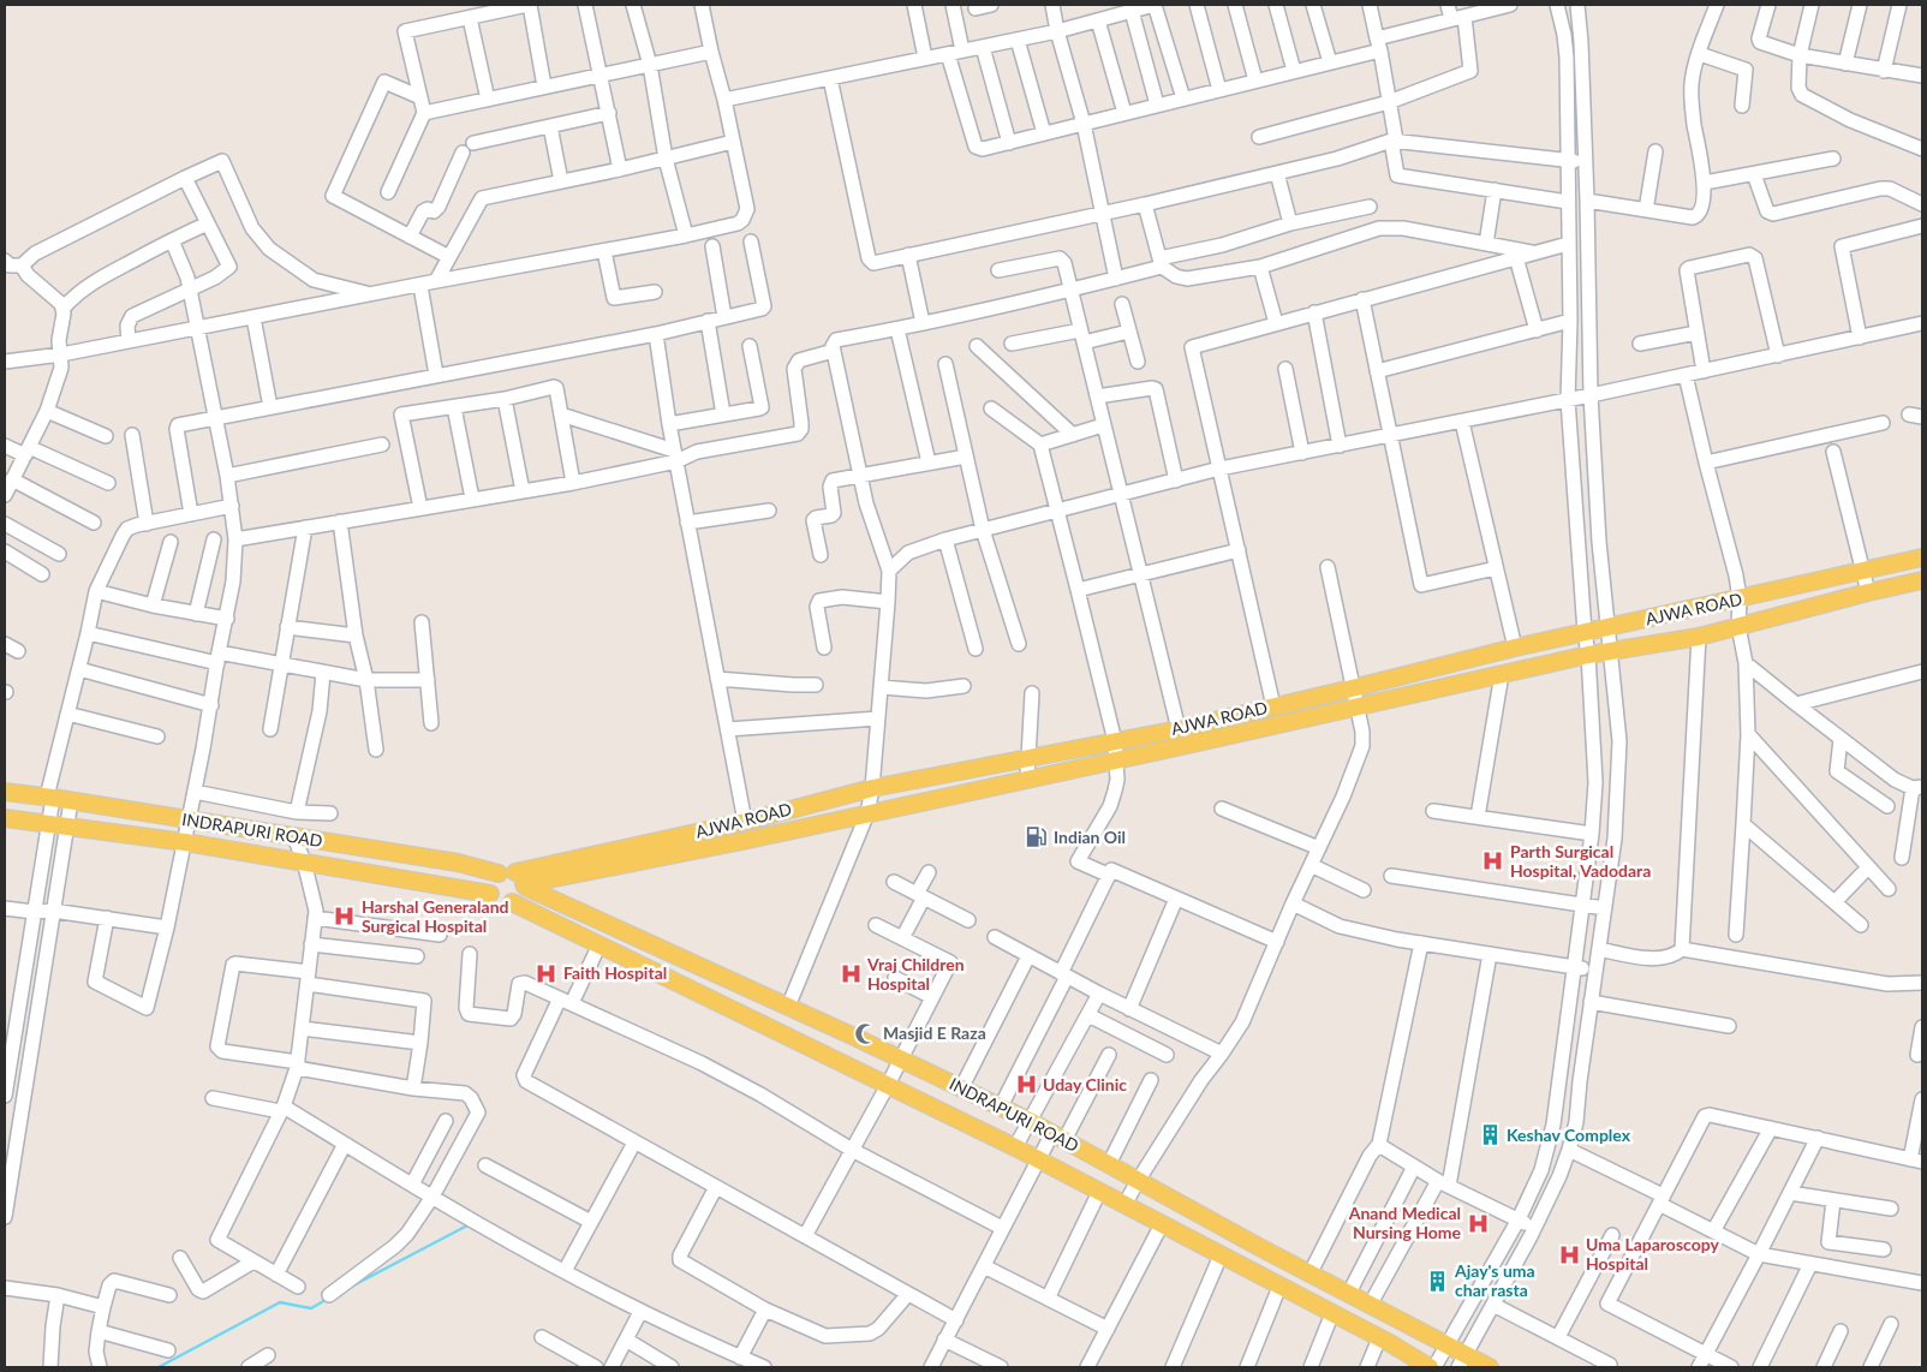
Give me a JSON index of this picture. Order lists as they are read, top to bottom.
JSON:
{
  "streets": {
    "main road": ["AJWA ROAD", "INDRAPURI ROAD"]
  },
  "crossings": [
    ["AJWA ROAD", "INDRAPURI ROAD"]
  ],
  "places": {
    "fuel station": ["Indian Oil"],
    "hospital": [
      "Parth Surgical Hospital, Vadodara",
      "Harshal Generaland Surgical Hospital",
      "Faith Hospital",
      "Vraj Children Hospital",
      "Uday Clinic",
      "Anand Medical Nursing Home",
      "Uma Laparoscopy Hospital"
    ],
    "mosque": ["Masjid E Raza"],
    "building": ["Keshav Complex", "Ajay's uma char rasta"]
  }
}
